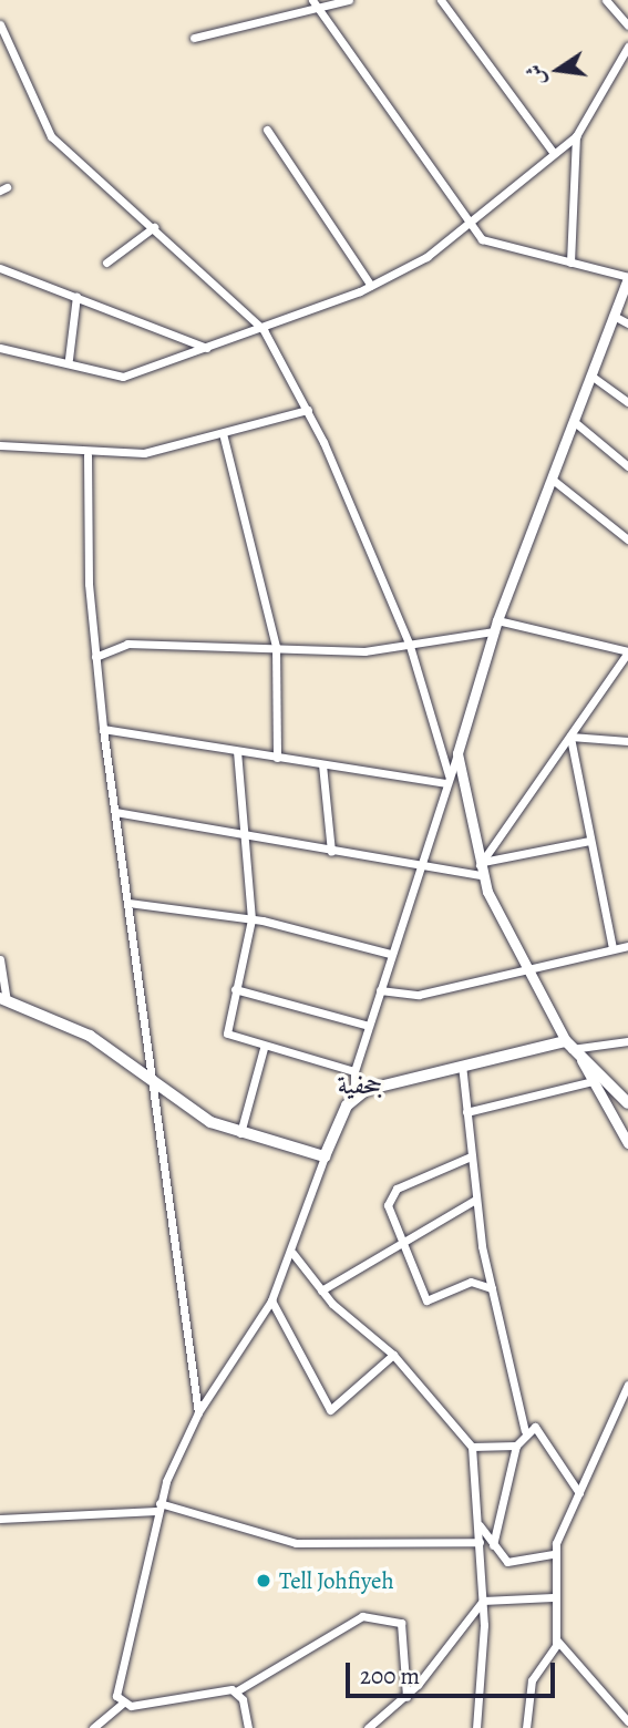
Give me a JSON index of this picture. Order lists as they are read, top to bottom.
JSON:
{
  "districts": ["جحفية"],
  "places": ["Tell Johfiyeh"],
  "scale_bar": "200 m",
  "north": "left"
}
